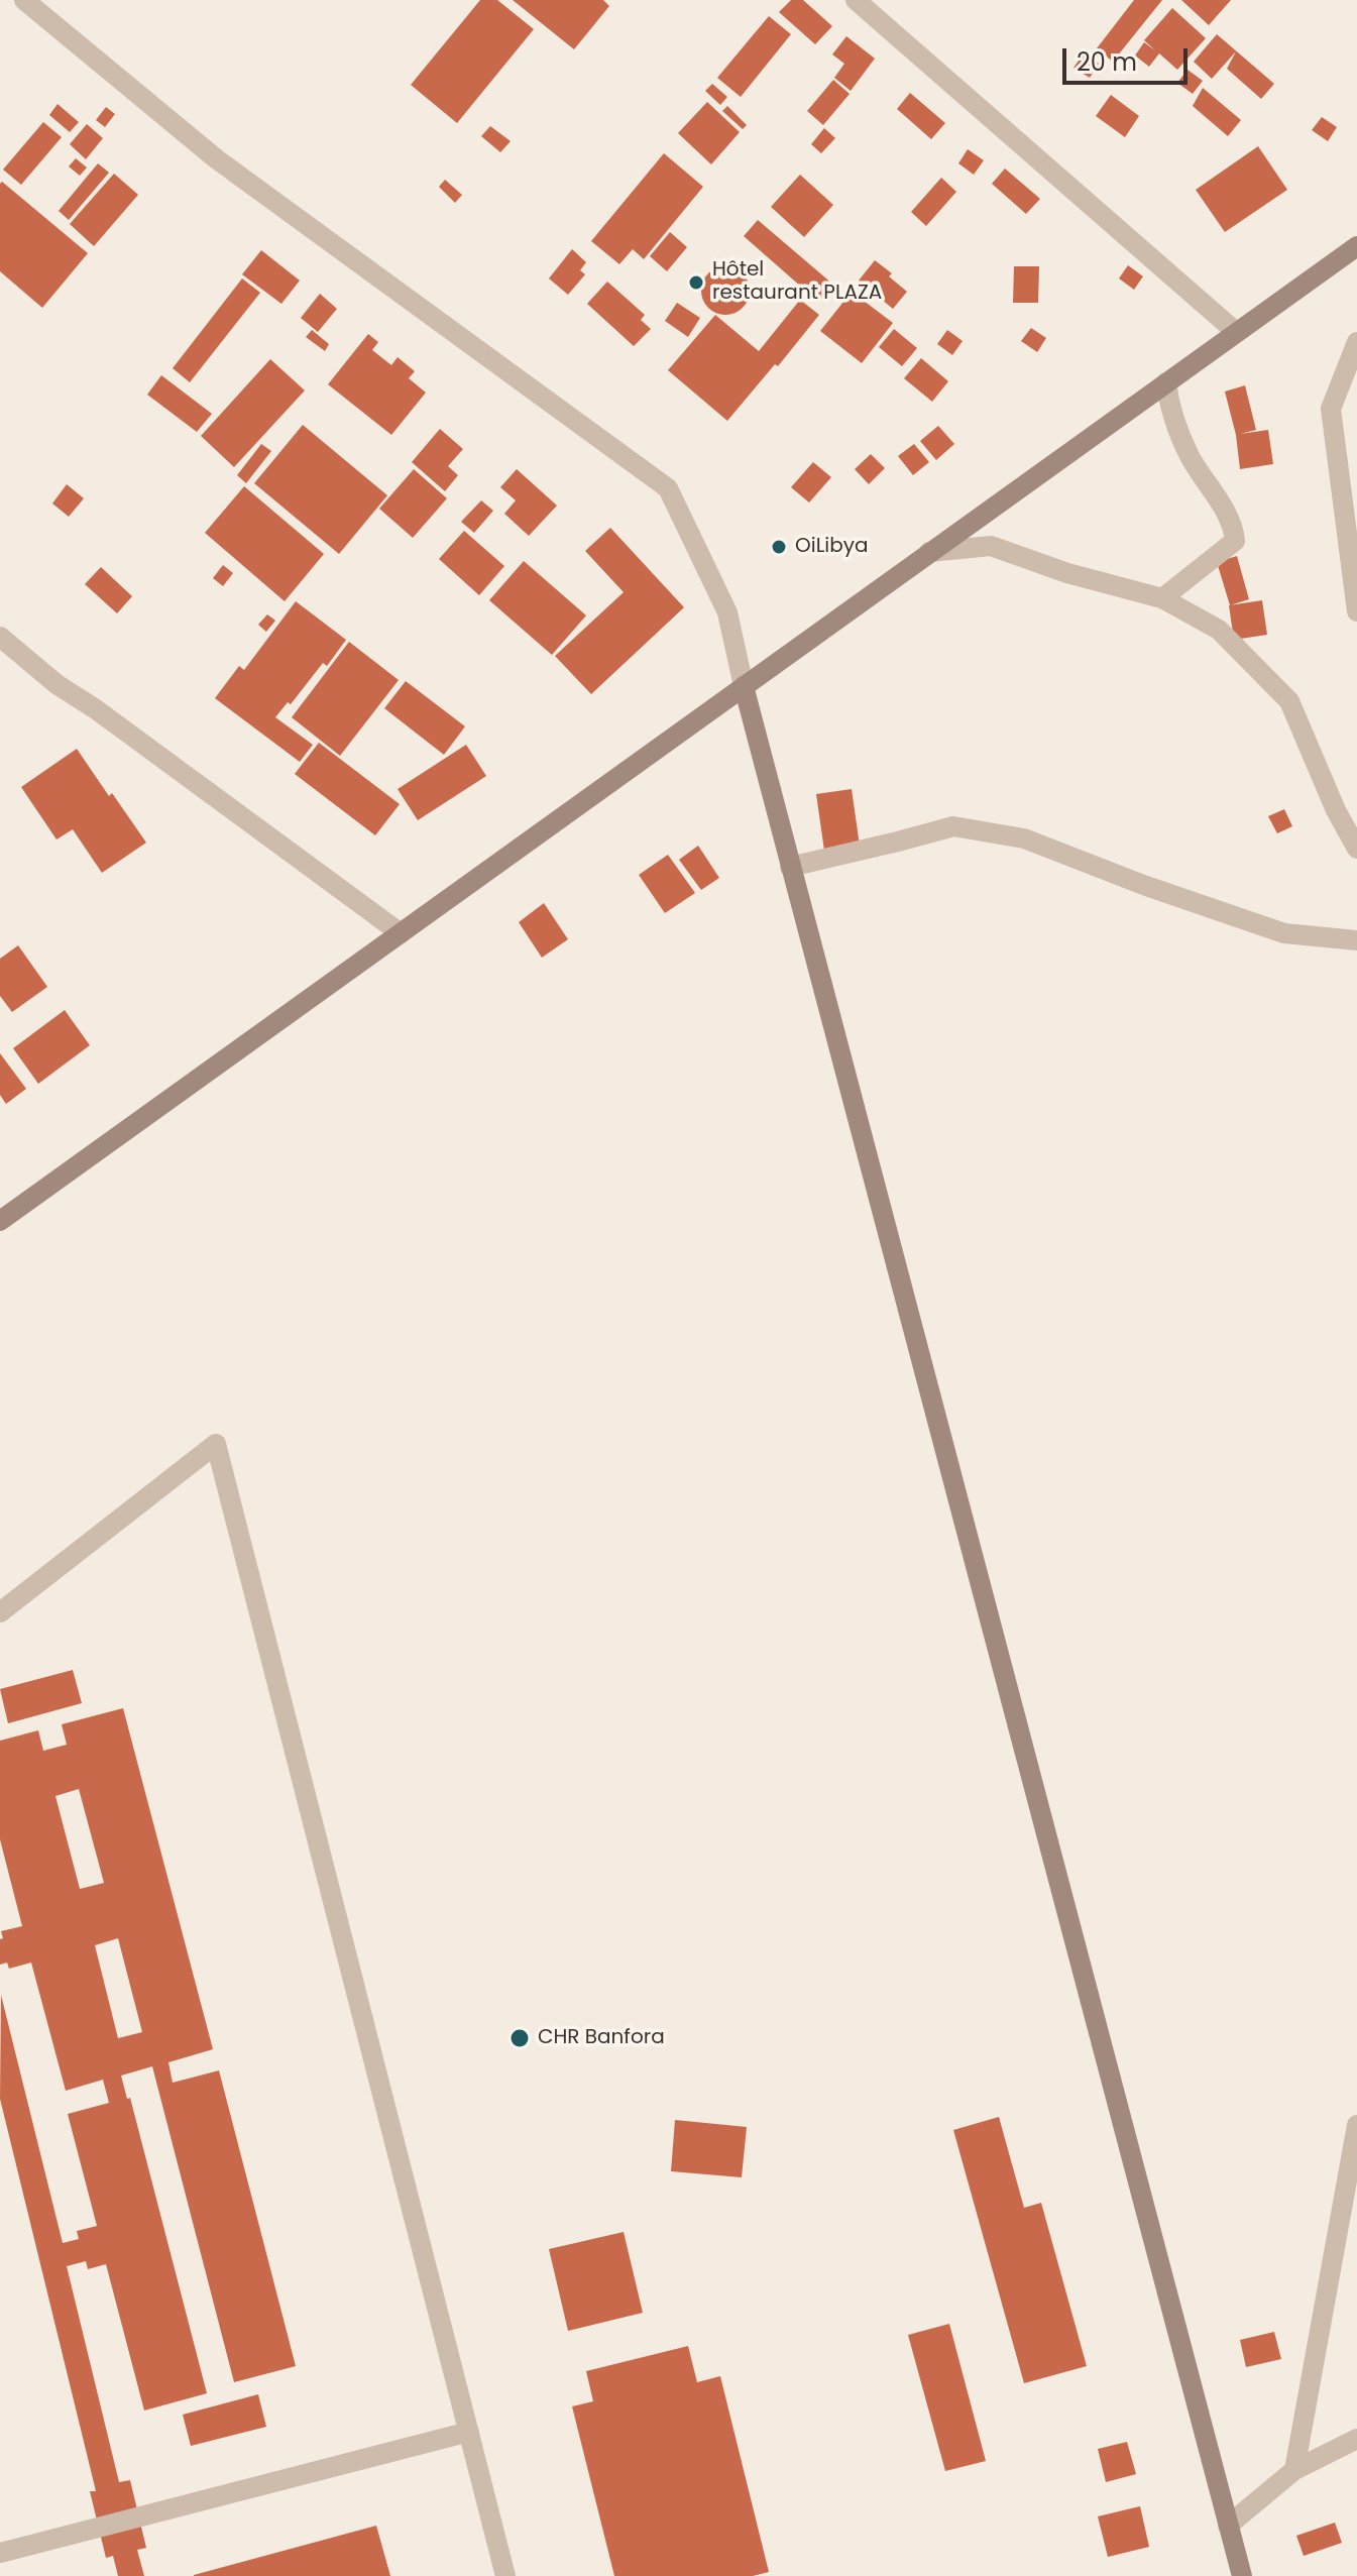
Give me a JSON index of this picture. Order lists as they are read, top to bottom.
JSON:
{
  "places": ["Hôtel restaurant PLAZA", "OiLibya", "CHR Banfora"],
  "scale_bar": "20 m"
}
